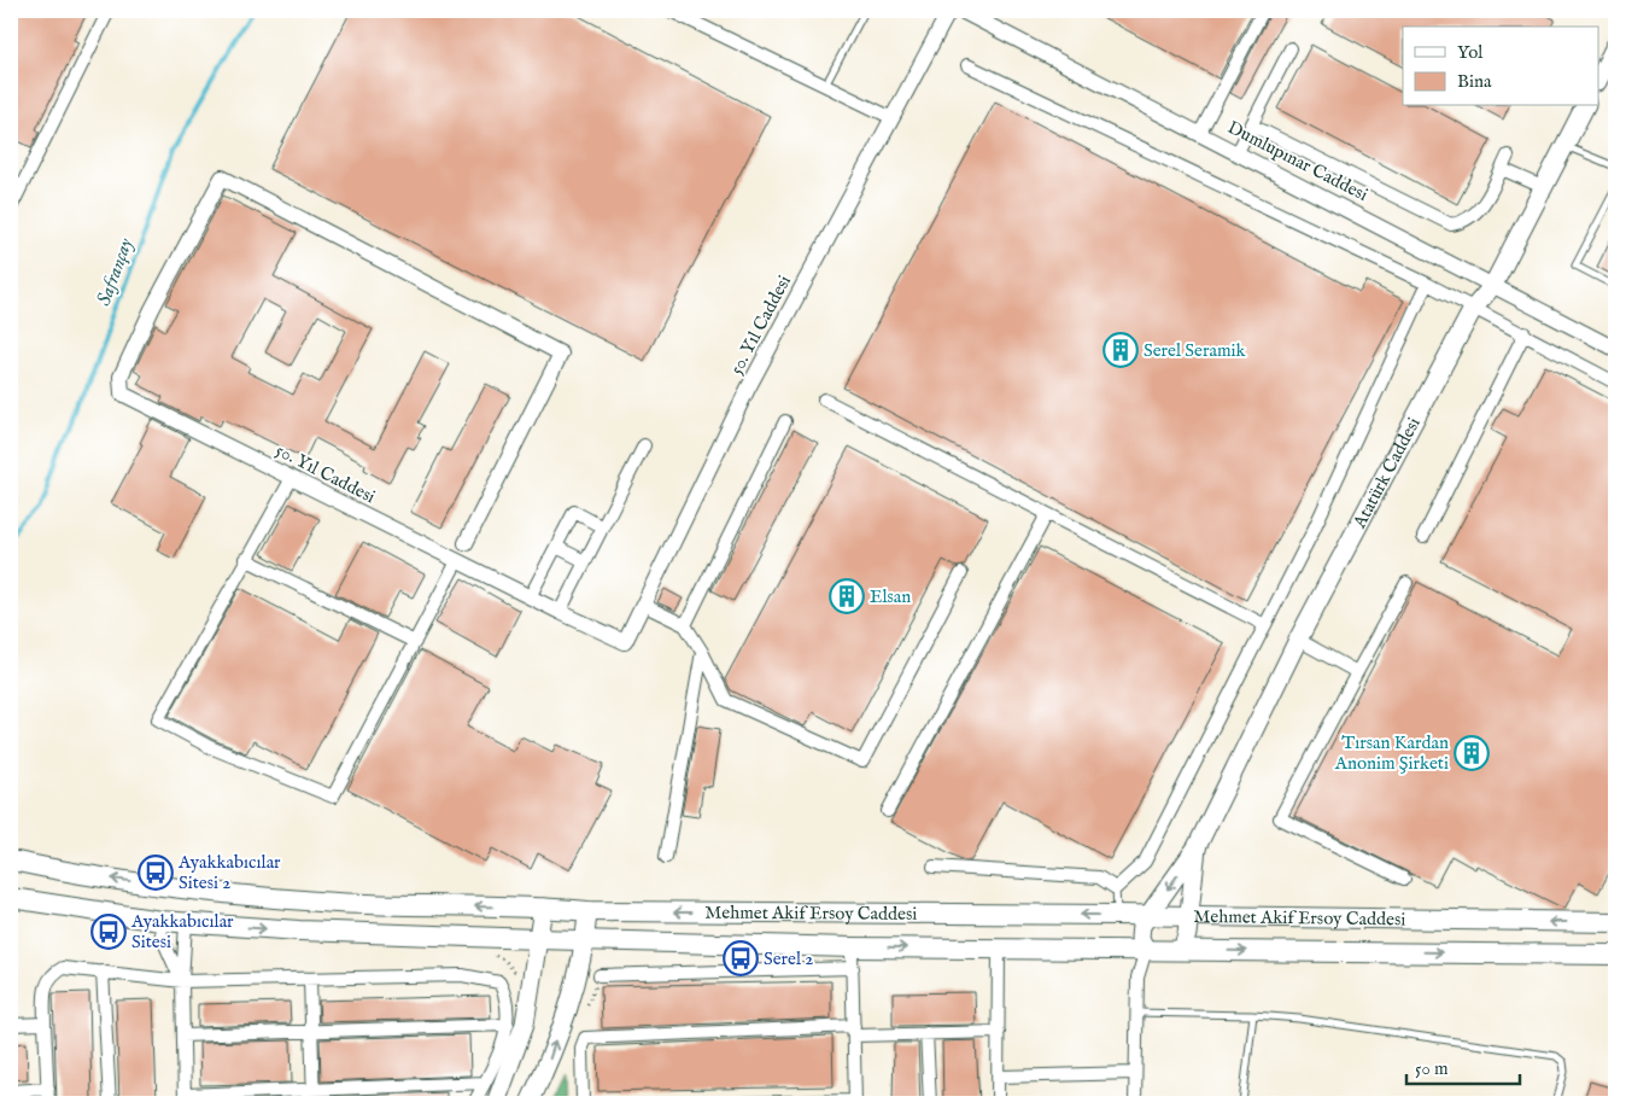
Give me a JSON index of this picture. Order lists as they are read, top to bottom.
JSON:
{
  "streets": {
    "main road": ["Atatürk Caddesi", "Mehmet Akif Ersoy Caddesi"],
    "street": ["Dumlupınar Caddesi", "50. Yıl Caddesi"]
  },
  "crossings": [
    ["Dumlupınar Caddesi", "Atatürk Caddesi"]
  ],
  "water": ["Safrançay"],
  "places": {
    "building": ["Serel Seramik", "Elsan", "Tırsan Kardan Anonim Şirketi"],
    "bus stop": ["Ayakkabıcılar Sitesi 2", "Ayakkabıcılar Sitesi", "Serel 2"]
  },
  "legend": ["Yol", "Bina"],
  "scale_bar": "50 m"
}
